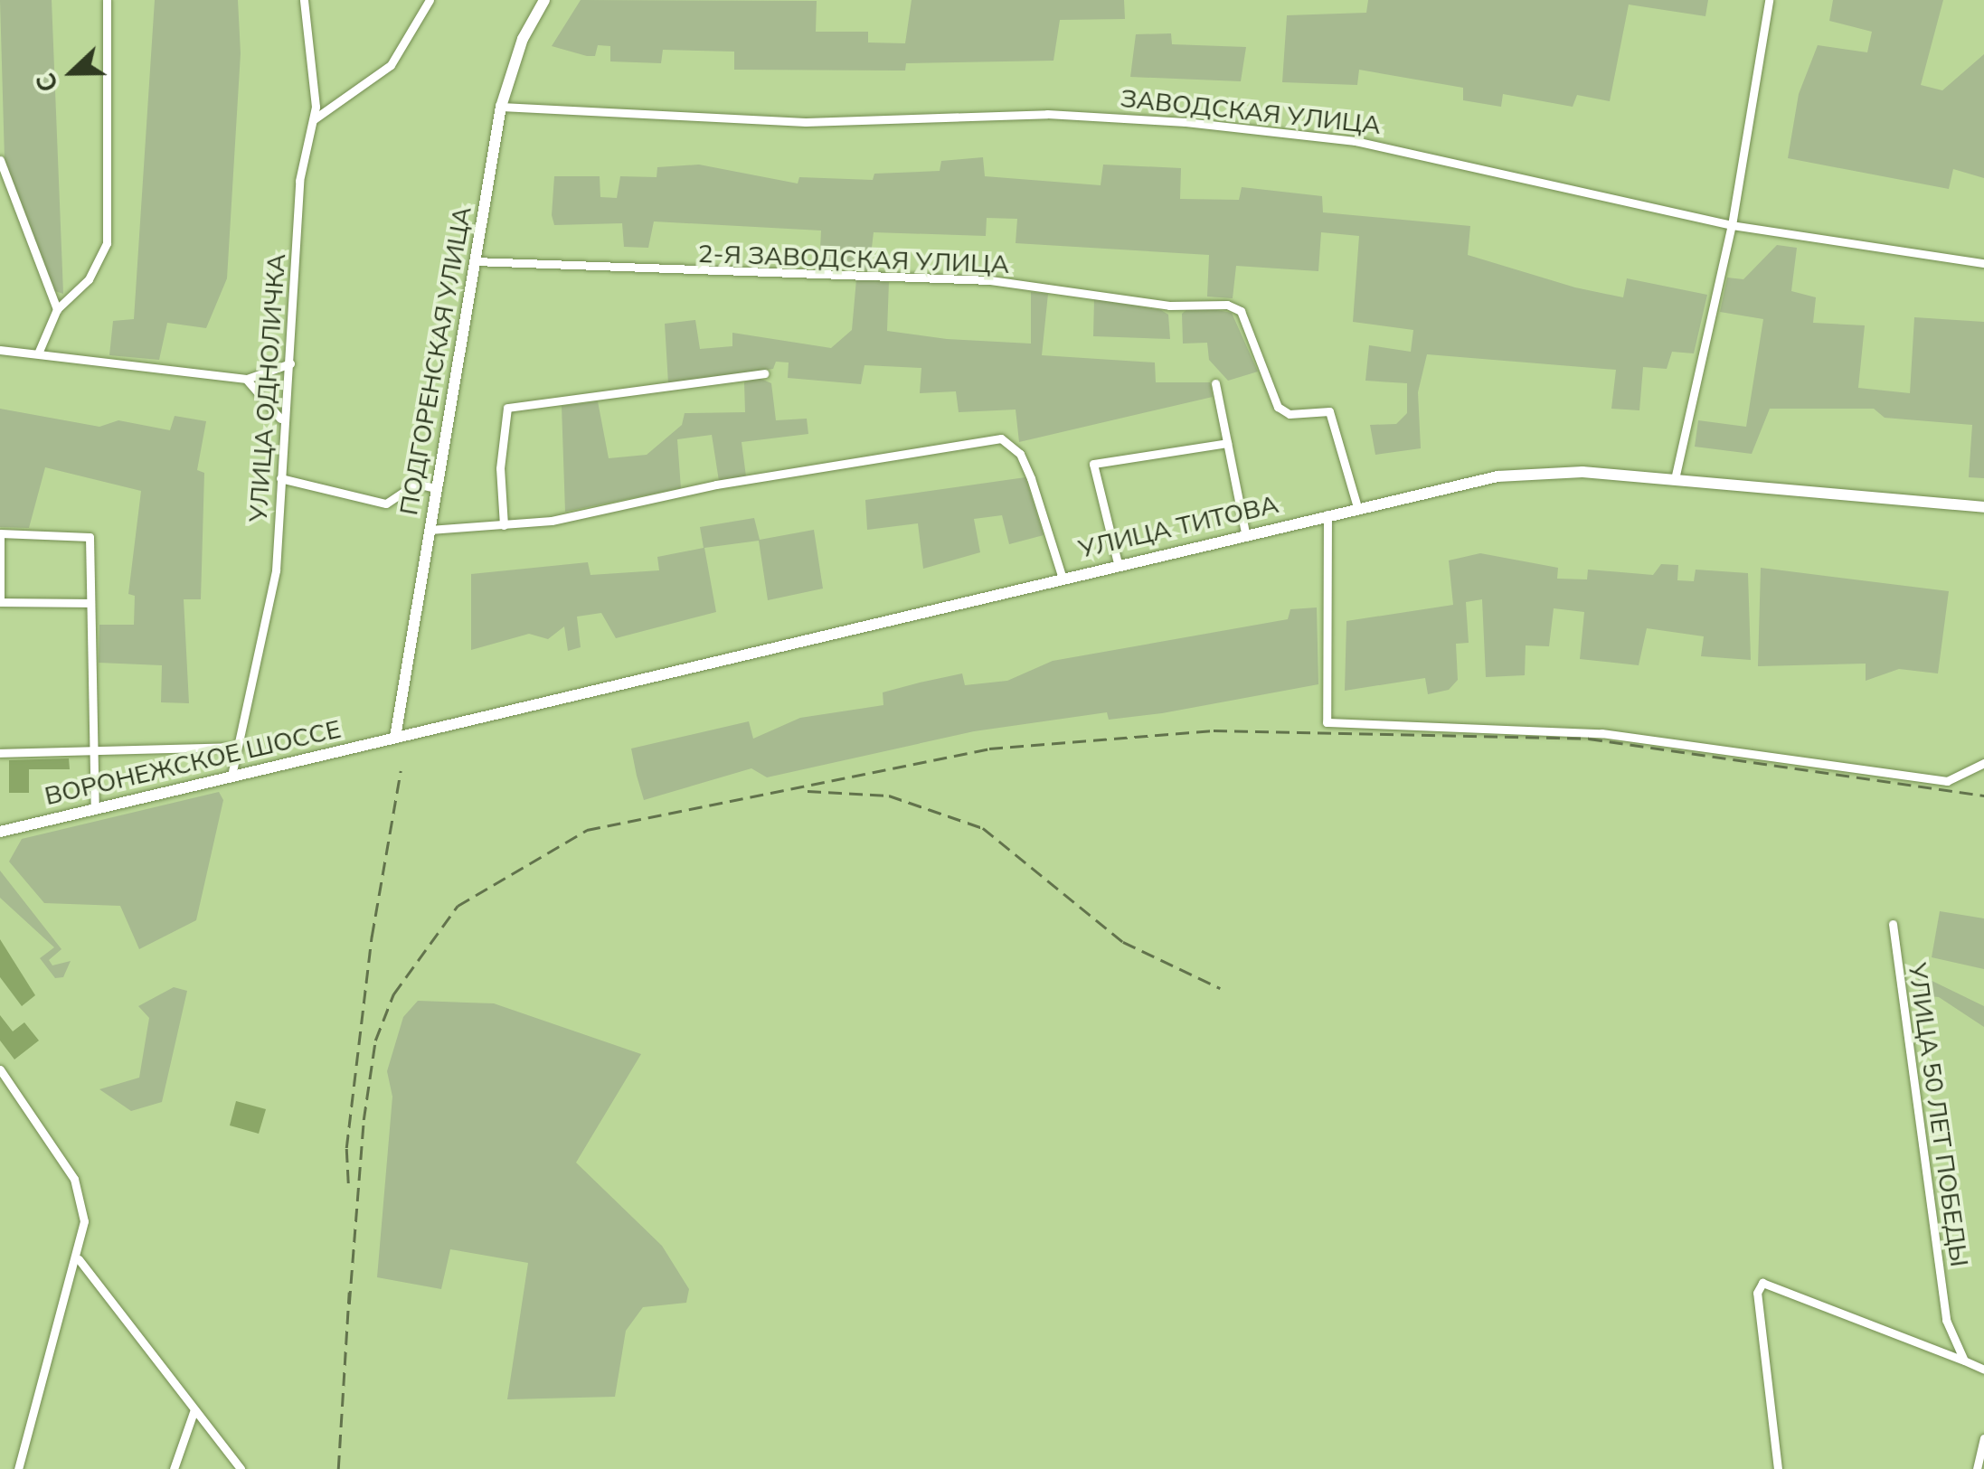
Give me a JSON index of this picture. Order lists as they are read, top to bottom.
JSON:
{
  "streets": {
    "main road": ["ПОДГОРЕНСКАЯ УЛИЦА", "УЛИЦА ТИТОВА", "ВОРОНЕЖСКОЕ ШОССЕ"],
    "street": [
      "ЗАВОДСКАЯ УЛИЦА",
      "2-Я ЗАВОДСКАЯ УЛИЦА",
      "УЛИЦА ОДНОЛИЧКА",
      "УЛИЦА 50 ЛЕТ ПОБЕДЫ"
    ]
  },
  "crossings": [
    ["ЗАВОДСКАЯ УЛИЦА", "ПОДГОРЕНСКАЯ УЛИЦА"],
    ["2-Я ЗАВОДСКАЯ УЛИЦА", "ПОДГОРЕНСКАЯ УЛИЦА"],
    ["2-Я ЗАВОДСКАЯ УЛИЦА", "УЛИЦА ТИТОВА"],
    ["ПОДГОРЕНСКАЯ УЛИЦА", "УЛИЦА ТИТОВА"],
    ["ПОДГОРЕНСКАЯ УЛИЦА", "ВОРОНЕЖСКОЕ ШОССЕ"],
    ["УЛИЦА ОДНОЛИЧКА", "ВОРОНЕЖСКОЕ ШОССЕ"],
    ["УЛИЦА ТИТОВА", "ВОРОНЕЖСКОЕ ШОССЕ"]
  ],
  "north": "left"
}
